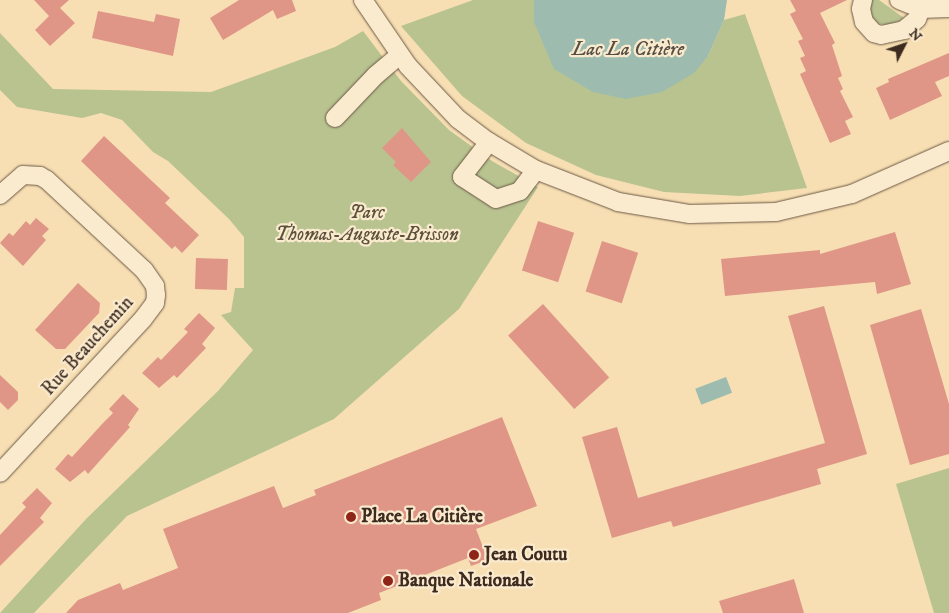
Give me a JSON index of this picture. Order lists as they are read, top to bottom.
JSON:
{
  "streets": {
    "street": ["Rue Beauchemin"]
  },
  "water": ["Lac La Citière"],
  "parks": ["Parc Thomas-Auguste-Brisson"],
  "places": ["Place La Citière", "Jean Coutu", "Banque Nationale"],
  "north": "top right"
}
